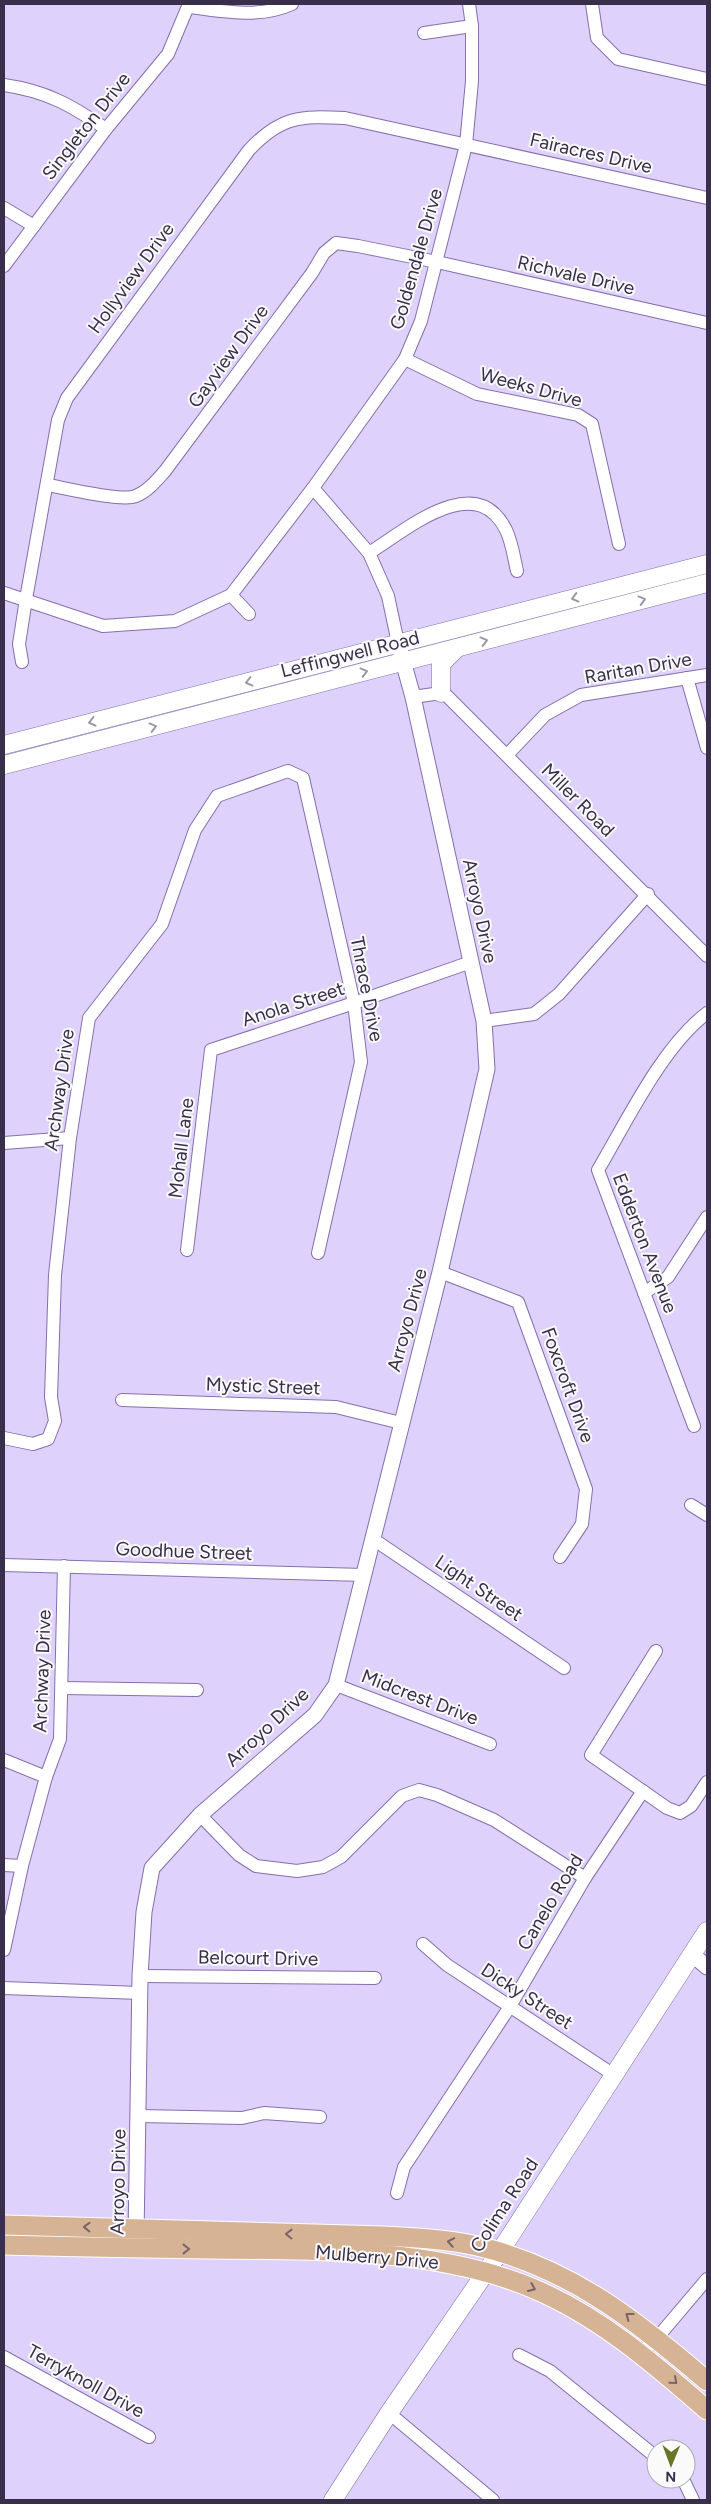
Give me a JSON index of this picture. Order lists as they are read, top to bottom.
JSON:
{
  "streets": {
    "main road": ["Leffingwell Road", "Colima Road", "Mulberry Drive"],
    "street": [
      "Singleton Drive",
      "Fairacres Drive",
      "Goldendale Drive",
      "Richvale Drive",
      "Hollyview Drive",
      "Gayview Drive",
      "Weeks Drive",
      "Raritan Drive",
      "Miller Road",
      "Arroyo Drive",
      "Thrace Drive",
      "Anola Street",
      "Archway Drive",
      "Mohall Lane",
      "Edderton Avenue",
      "Foxcroft Drive",
      "Mystic Street",
      "Goodhue Street",
      "Light Street",
      "Midcrest Drive",
      "Canelo Road",
      "Belcourt Drive",
      "Dicky Street",
      "Terryknoll Drive"
    ]
  },
  "crossings": [
    ["Fairacres Drive", "Goldendale Drive"],
    ["Fairacres Drive", "Hollyview Drive"],
    ["Goldendale Drive", "Richvale Drive"],
    ["Goldendale Drive", "Hollyview Drive"],
    ["Goldendale Drive", "Gayview Drive"],
    ["Goldendale Drive", "Weeks Drive"],
    ["Goldendale Drive", "Arroyo Drive"],
    ["Richvale Drive", "Gayview Drive"],
    ["Hollyview Drive", "Gayview Drive"],
    ["Leffingwell Road", "Arroyo Drive"],
    ["Raritan Drive", "Miller Road"],
    ["Arroyo Drive", "Anola Street"],
    ["Arroyo Drive", "Foxcroft Drive"],
    ["Arroyo Drive", "Mystic Street"],
    ["Arroyo Drive", "Goodhue Street"],
    ["Arroyo Drive", "Light Street"],
    ["Arroyo Drive", "Midcrest Drive"],
    ["Arroyo Drive", "Belcourt Drive"],
    ["Arroyo Drive", "Mulberry Drive"],
    ["Thrace Drive", "Anola Street"],
    ["Thrace Drive", "Archway Drive"],
    ["Anola Street", "Mohall Lane"],
    ["Archway Drive", "Goodhue Street"],
    ["Canelo Road", "Dicky Street"],
    ["Dicky Street", "Colima Road"],
    ["Colima Road", "Mulberry Drive"]
  ],
  "north": "bottom"
}
